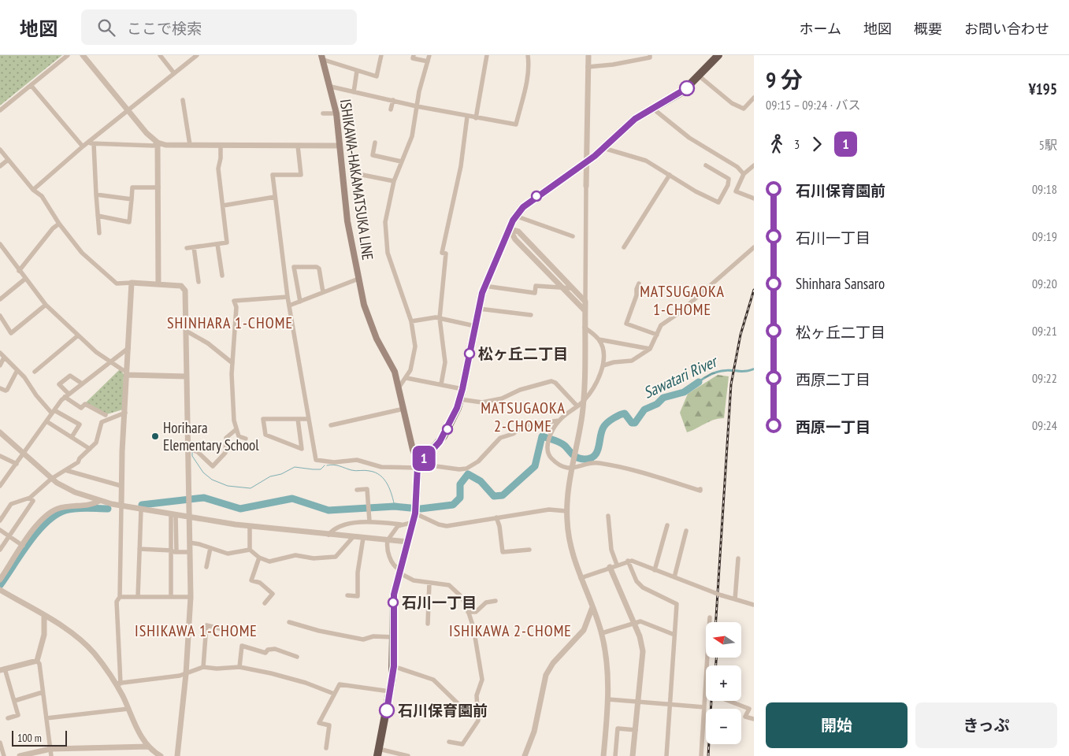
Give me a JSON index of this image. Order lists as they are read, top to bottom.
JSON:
{
  "streets": {
    "main road": ["ISHIKAWA-HAKAMATSUKA LINE"]
  },
  "districts": [
    "MATSUGAOKA 1-CHOME",
    "SHINHARA 1-CHOME",
    "MATSUGAOKA 2-CHOME",
    "ISHIKAWA 1-CHOME",
    "ISHIKAWA 2-CHOME"
  ],
  "water": ["Sawatari River"],
  "places": [
    "松ヶ丘二丁目",
    "Horihara Elementary School",
    "石川一丁目",
    "石川保育園前"
  ],
  "lines": ["bus line 1"],
  "scale_bar": "100 m",
  "north": "left",
  "page": {
    "header": "地図",
    "search": "ここで検索",
    "nav": [
      "ホーム",
      "地図",
      "概要",
      "お問い合わせ"
    ],
    "on_map": "1",
    "heading": ["9 分", "09:15 – 09:24 · バス", "¥195"],
    "legs": ["3", "1", "5駅"],
    "list": [
      {
        "name": "石川保育園前",
        "value": "09:18"
      },
      {
        "name": "石川一丁目",
        "value": "09:19"
      },
      {
        "name": "Shinhara Sansaro",
        "value": "09:20"
      },
      {
        "name": "松ヶ丘二丁目",
        "value": "09:21"
      },
      {
        "name": "西原二丁目",
        "value": "09:22"
      },
      {
        "name": "西原一丁目",
        "value": "09:24"
      }
    ],
    "map_buttons": ["+", "−"],
    "buttons": ["開始", "きっぷ"],
    "scale": "100 m"
  }
}
